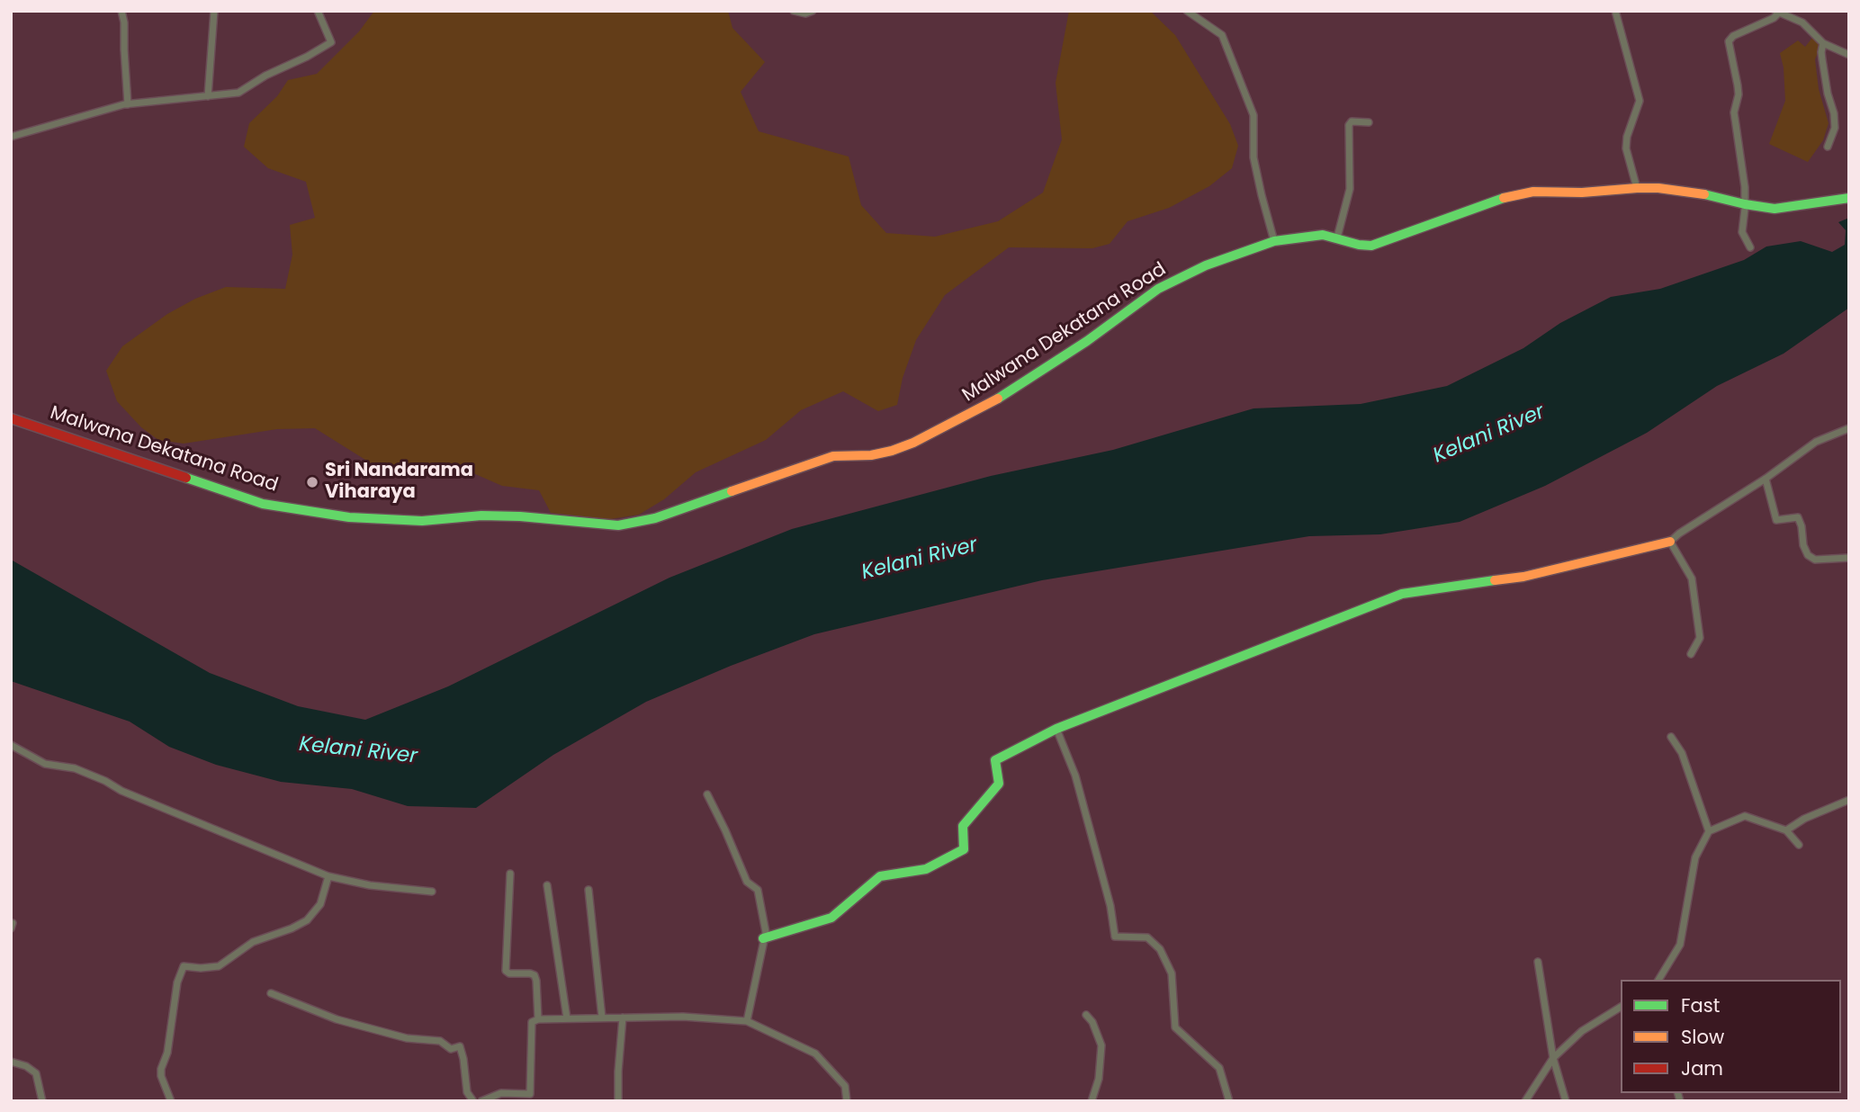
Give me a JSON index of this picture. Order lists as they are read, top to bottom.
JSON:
{
  "streets": {
    "main road": ["Malwana Dekatana Road"]
  },
  "water": ["Kelani River"],
  "places": ["Sri Nandarama Viharaya"],
  "legend": ["Fast", "Slow", "Jam"]
}
